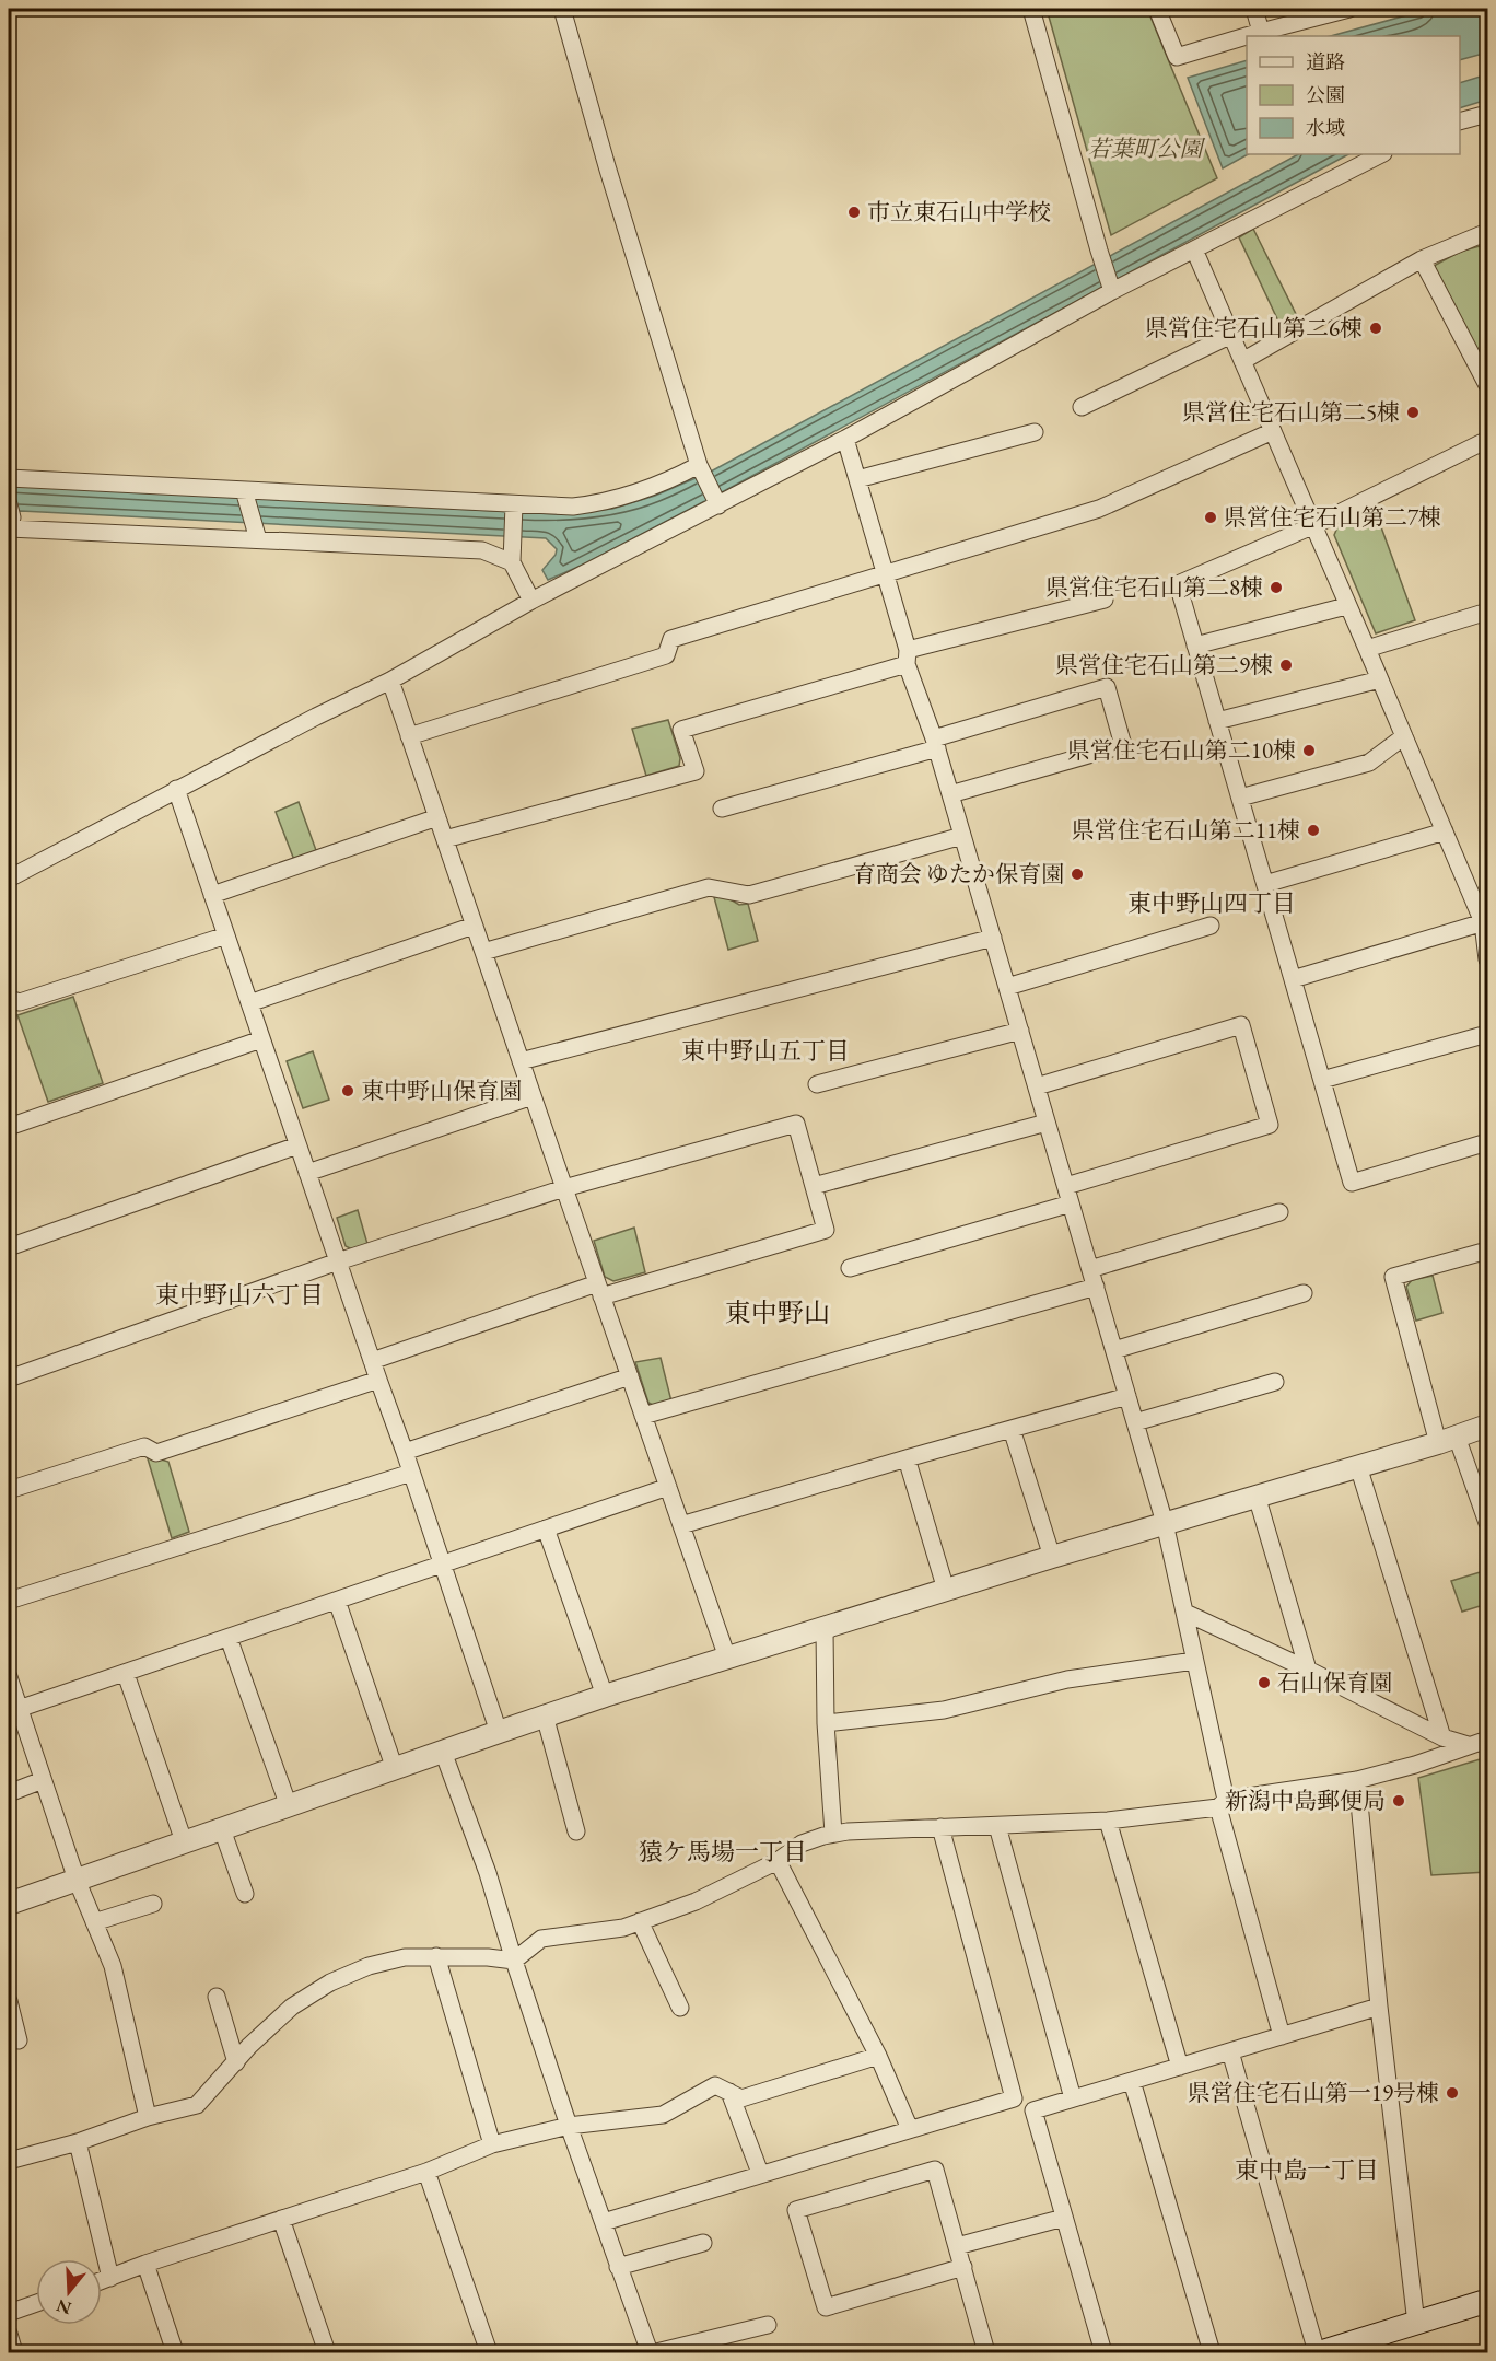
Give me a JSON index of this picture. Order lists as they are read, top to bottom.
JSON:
{
  "districts": [
    "東中野山四丁目",
    "東中野山五丁目",
    "東中野山六丁目",
    "東中野山",
    "猿ケ馬場一丁目",
    "東中島一丁目"
  ],
  "parks": ["若葉町公園"],
  "places": [
    "市立東石山中学校",
    "県営住宅石山第二6棟",
    "県営住宅石山第二5棟",
    "県営住宅石山第二7棟",
    "県営住宅石山第二8棟",
    "県営住宅石山第二9棟",
    "県営住宅石山第二10棟",
    "県営住宅石山第二11棟",
    "育商会 ゆたか保育園",
    "東中野山保育園",
    "石山保育園",
    "新潟中島郵便局",
    "県営住宅石山第一19号棟"
  ],
  "legend": ["道路", "公園", "水域"],
  "north": "bottom"
}
